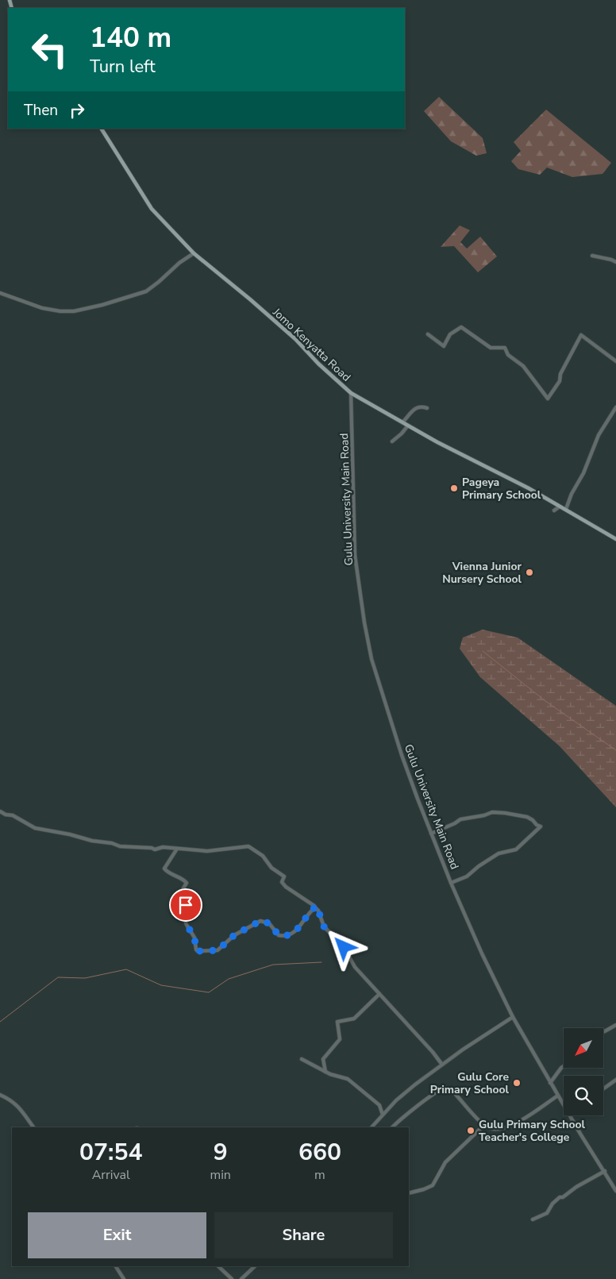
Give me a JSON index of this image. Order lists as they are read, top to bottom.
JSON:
{
  "streets": {
    "main road": ["Jomo Kenyatta Road"],
    "street": ["Gulu University Main Road"]
  },
  "crossings": [
    ["Jomo Kenyatta Road", "Gulu University Main Road"]
  ],
  "places": [
    "Pageya Primary School",
    "Vienna Junior Nursery School",
    "Gulu Core Primary School",
    "Gulu Primary School Teacher's College"
  ],
  "north": "bottom left",
  "page": {
    "turn": ["140 m", "Turn left"],
    "then": "Then",
    "eta": [
      "07:54",
      "Arrival",
      "9",
      "min",
      "660",
      "m"
    ],
    "buttons": ["Exit", "Share"]
  }
}
